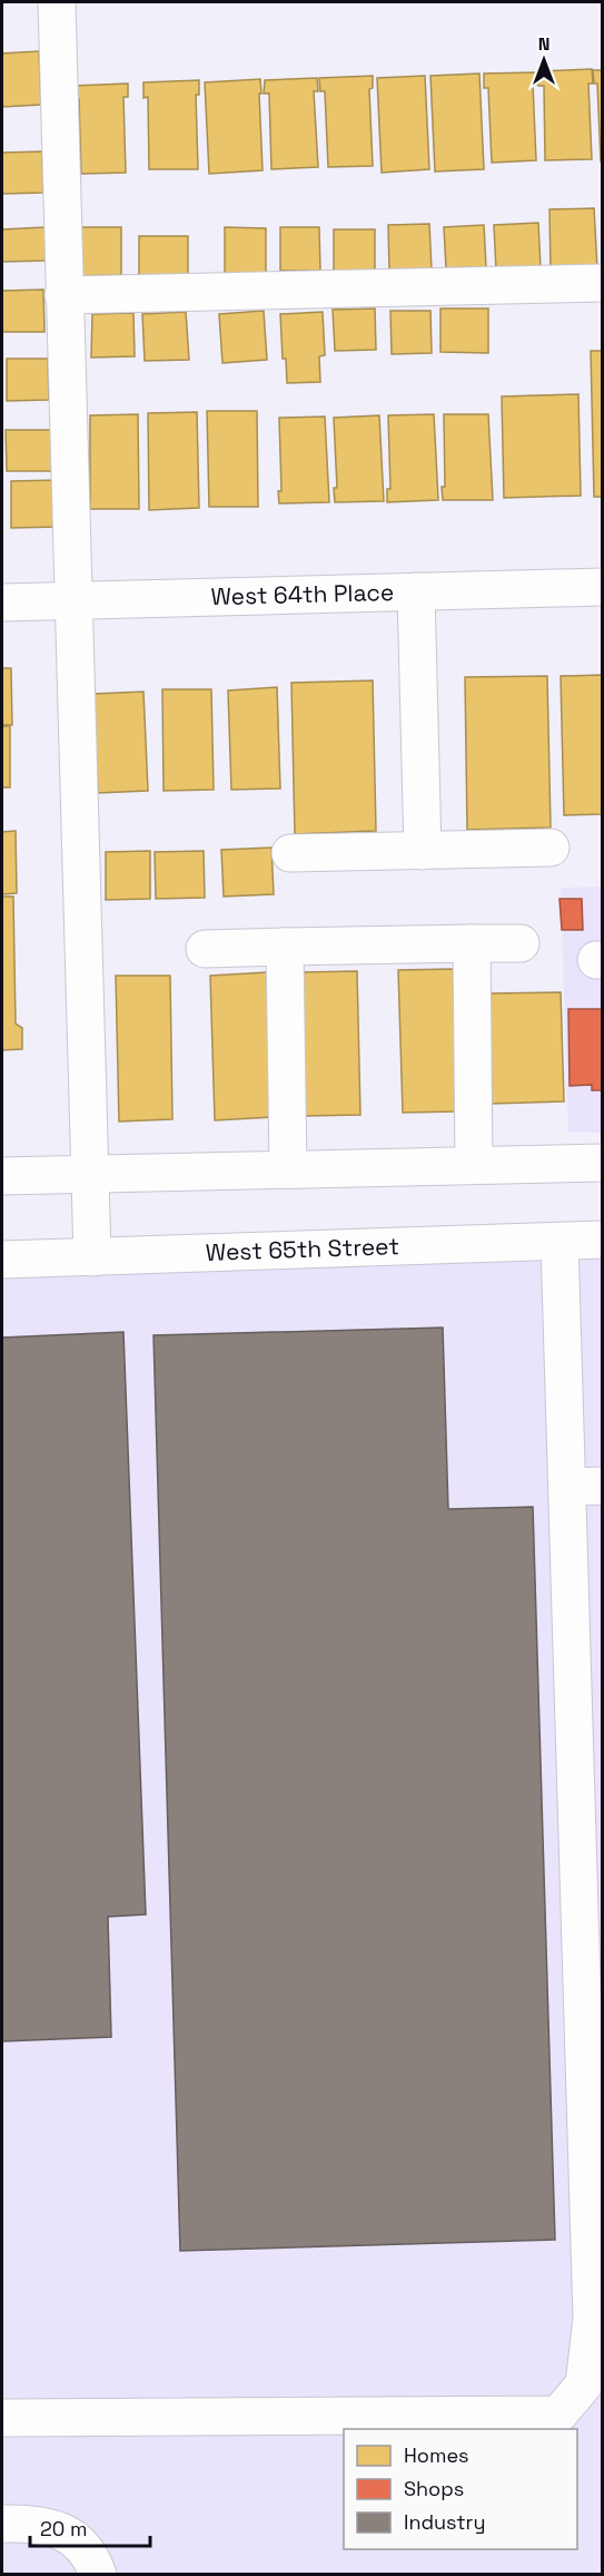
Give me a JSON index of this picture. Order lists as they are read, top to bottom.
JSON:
{
  "streets": {
    "street": ["West 64th Place", "West 65th Street"]
  },
  "legend": ["Homes", "Shops", "Industry"],
  "scale_bar": "20 m",
  "north": "top"
}
